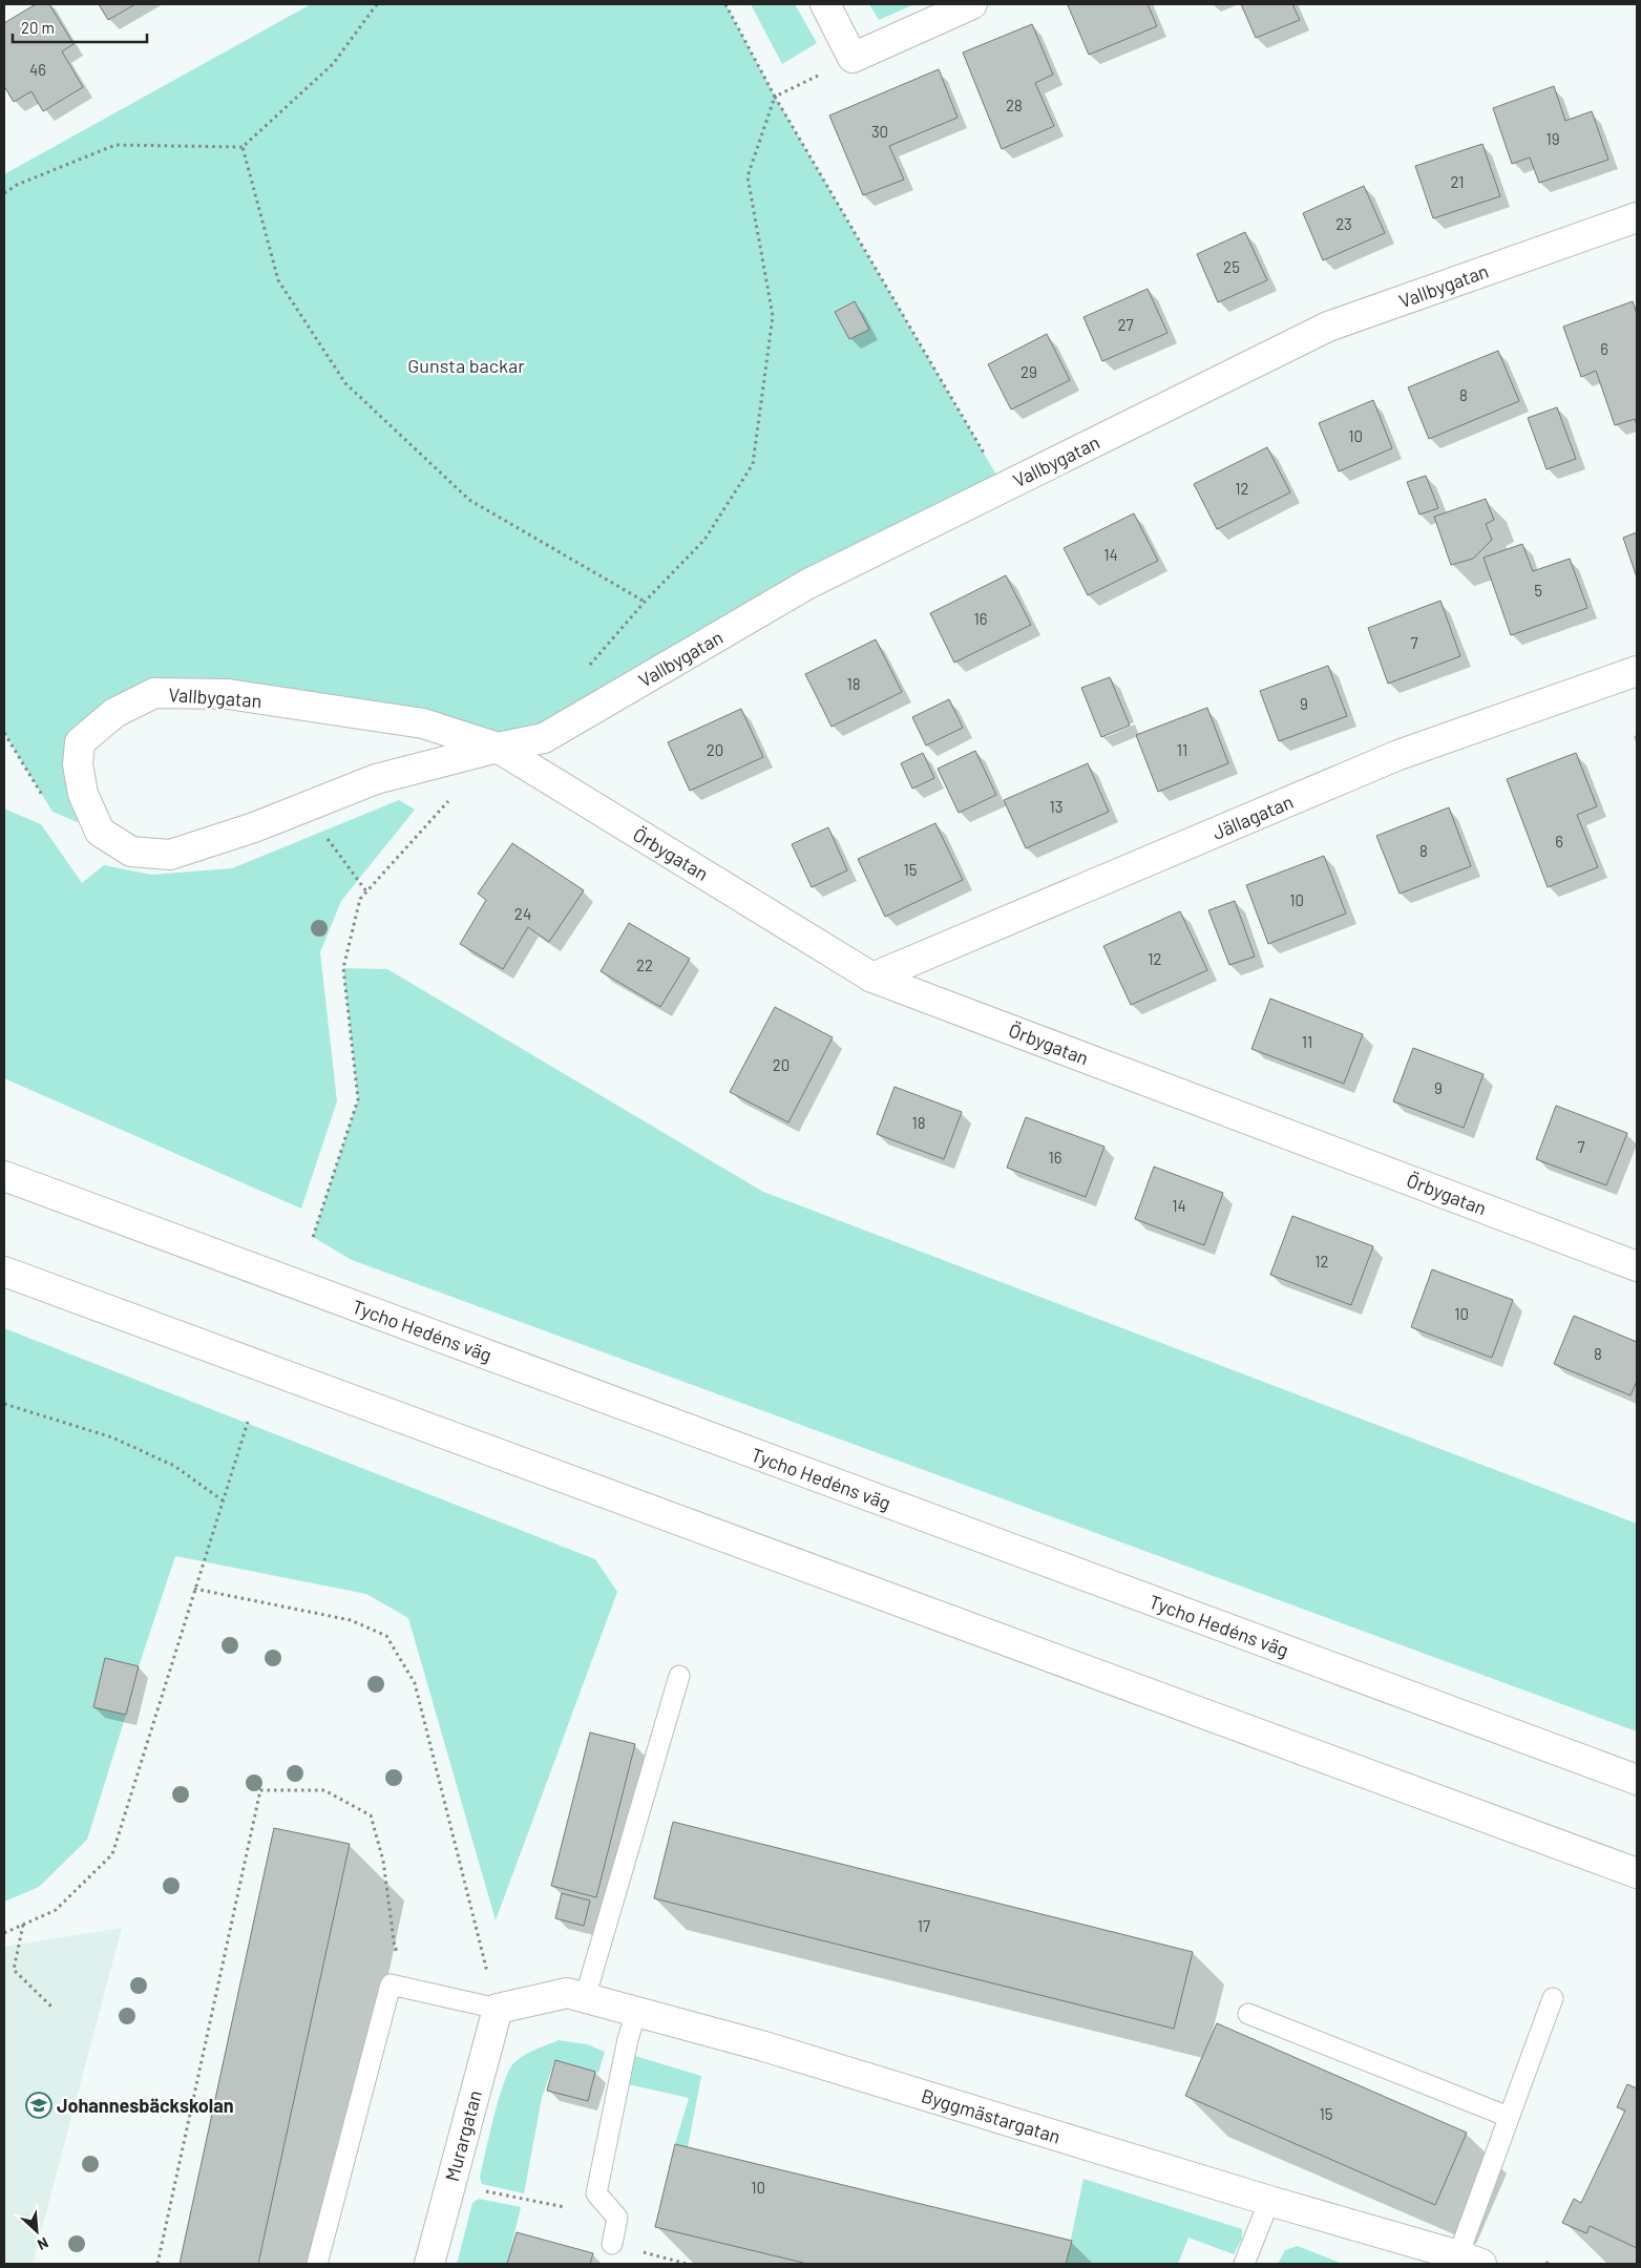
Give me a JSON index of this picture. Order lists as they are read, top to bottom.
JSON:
{
  "streets": {
    "street": [
      "Vallbygatan",
      "Jällagatan",
      "Örbygatan",
      "Tycho Hedéns väg",
      "Byggmästargatan",
      "Murargatan"
    ]
  },
  "crossings": [
    ["Vallbygatan", "Örbygatan"],
    ["Jällagatan", "Örbygatan"],
    ["Byggmästargatan", "Murargatan"]
  ],
  "parks": ["Gunsta backar"],
  "places": {
    "school or university": ["Johannesbäckskolan"]
  },
  "house_numbers": [
    "46",
    "28",
    "30",
    "19",
    "21",
    "23",
    "25",
    "27",
    "6",
    "29",
    "8",
    "10",
    "12",
    "14",
    "5",
    "16",
    "7",
    "18",
    "9",
    "20",
    "11",
    "13",
    "6",
    "8",
    "15",
    "10",
    "24",
    "12",
    "22",
    "11",
    "20",
    "9",
    "18",
    "7",
    "16",
    "14",
    "12",
    "10",
    "8",
    "17",
    "15",
    "10"
  ],
  "scale_bar": "20 m",
  "north": "bottom right"
}
